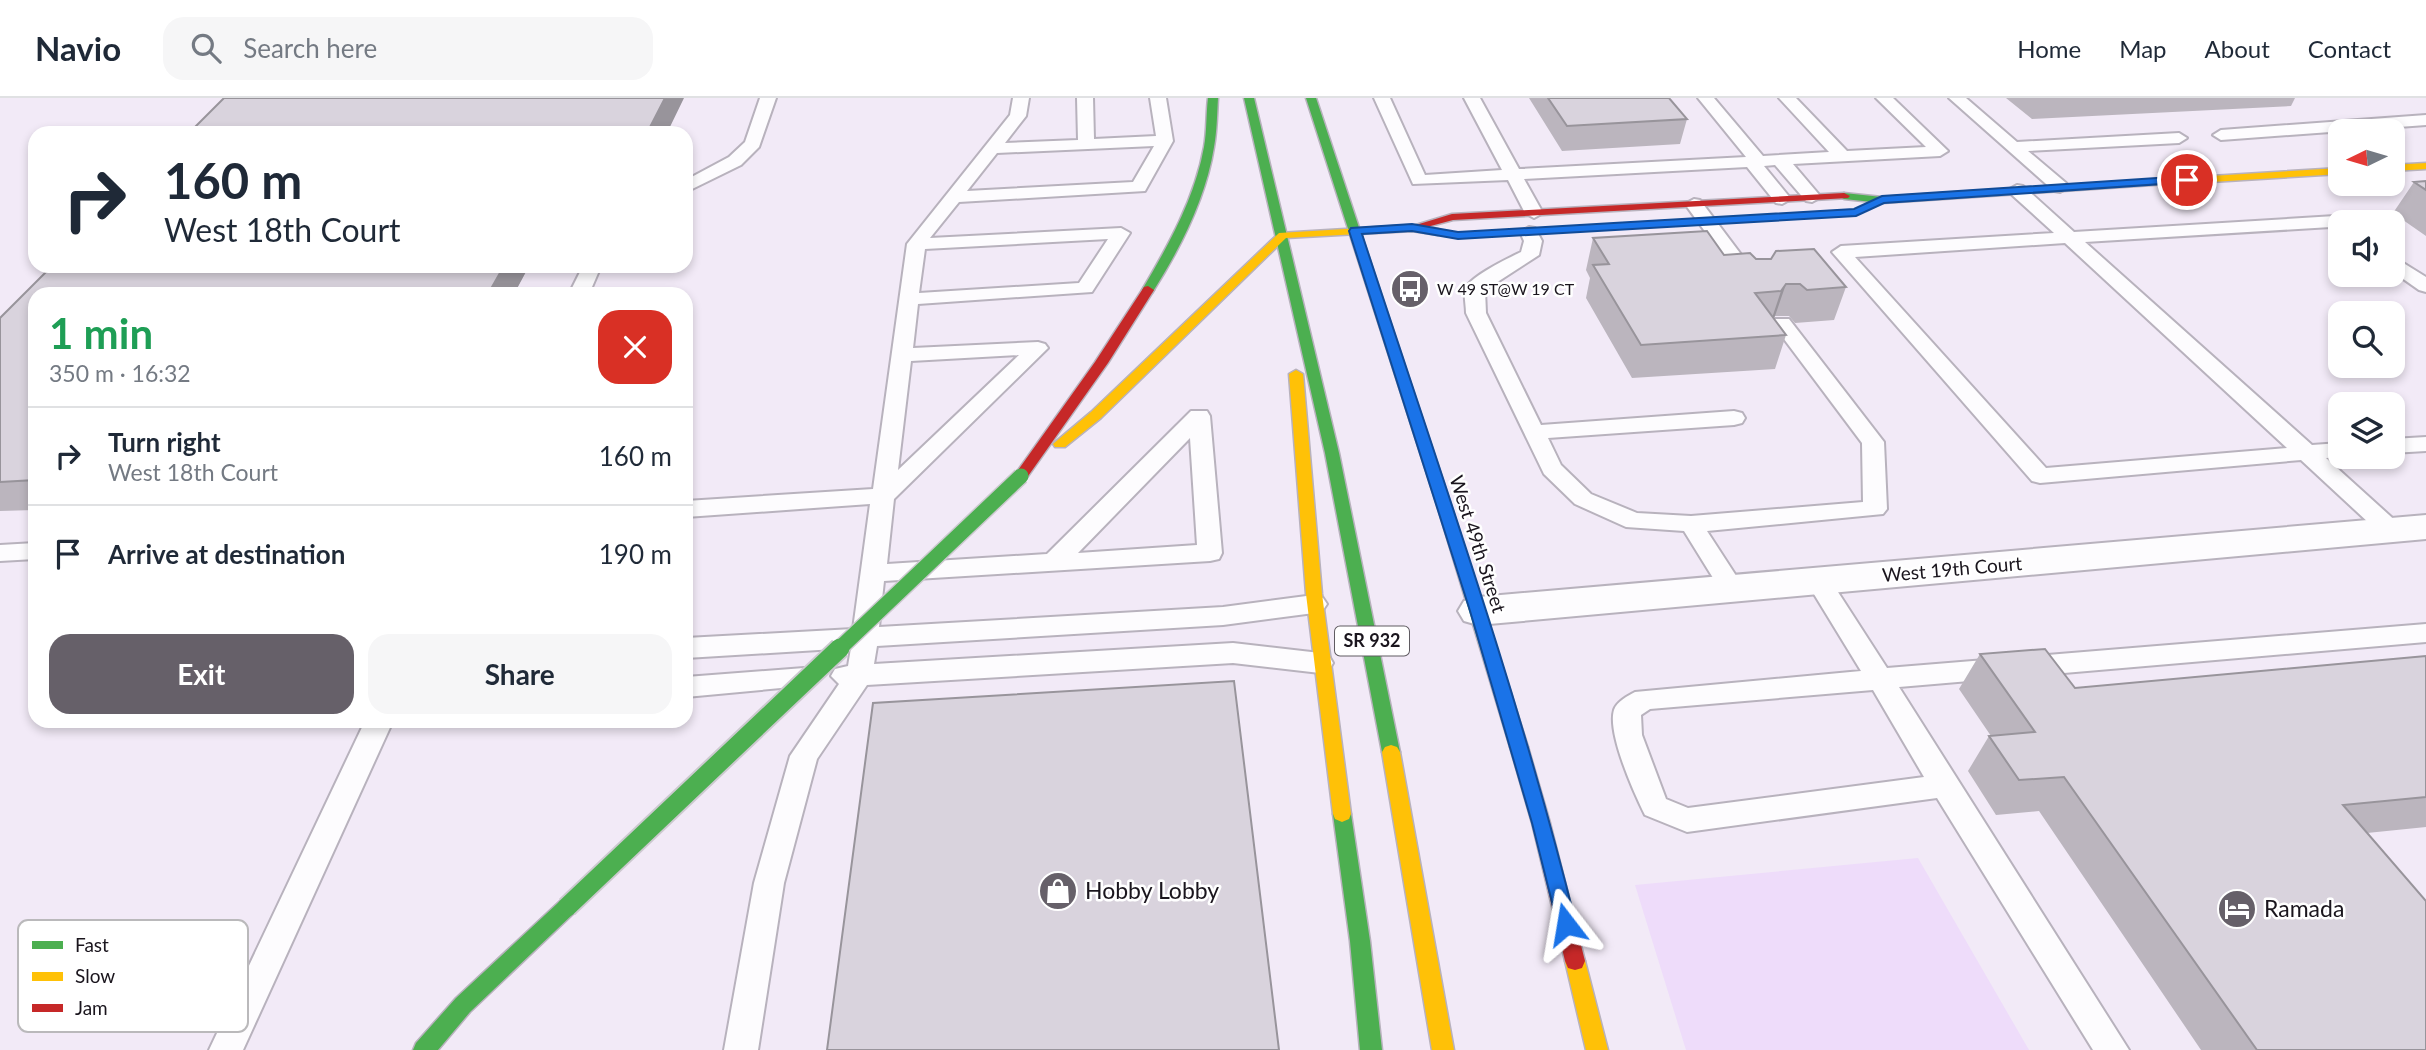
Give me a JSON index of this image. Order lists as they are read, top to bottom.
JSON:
{
  "streets": {
    "main road": ["West 49th Street", "SR 932"],
    "street": ["West 19th Court"]
  },
  "crossings": [
    ["West 49th Street", "West 19th Court"]
  ],
  "places": {
    "bus stop": ["W 49 ST@W 19 CT"],
    "shop": ["Hobby Lobby"],
    "hotel": ["Ramada"]
  },
  "legend": ["Fast", "Slow", "Jam"],
  "north": "left",
  "page": {
    "header": "Navio",
    "search": "Search here",
    "nav": [
      "Home",
      "Map",
      "About",
      "Contact"
    ],
    "turn": ["160 m", "West 18th Court"],
    "heading": ["1 min", "350 m · 16:32"],
    "list": [
      {
        "name": "Turn right",
        "note": "West 18th Court",
        "value": "160 m"
      },
      {
        "name": "Arrive at destination",
        "value": "190 m"
      }
    ],
    "buttons": ["Exit", "Share"]
  }
}
